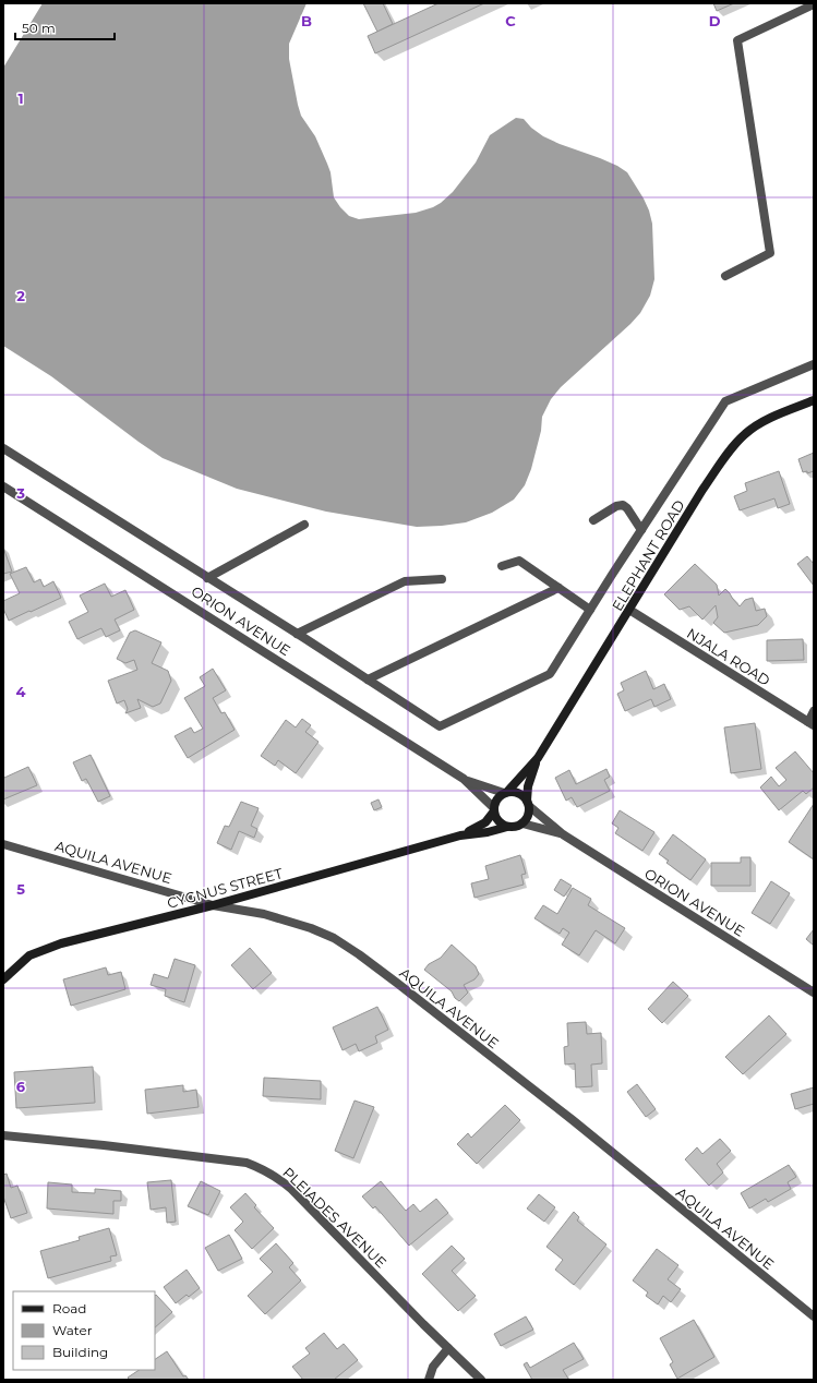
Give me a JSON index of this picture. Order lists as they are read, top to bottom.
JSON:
{
  "streets": {
    "street": [
      "ELEPHANT ROAD",
      "ORION AVENUE",
      "NJALA ROAD",
      "AQUILA AVENUE",
      "CYGNUS STREET",
      "PLEIADES AVENUE"
    ]
  },
  "crossings": [
    ["ELEPHANT ROAD", "ORION AVENUE"],
    ["ELEPHANT ROAD", "NJALA ROAD"],
    ["ELEPHANT ROAD", "CYGNUS STREET"],
    ["ORION AVENUE", "CYGNUS STREET"],
    ["AQUILA AVENUE", "CYGNUS STREET"]
  ],
  "legend": ["Road", "Water", "Building"],
  "scale_bar": "50 m",
  "grid": {
    "columns": ["B", "C", "D"],
    "rows": [
      "1",
      "2",
      "3",
      "4",
      "5",
      "6"
    ]
  }
}
